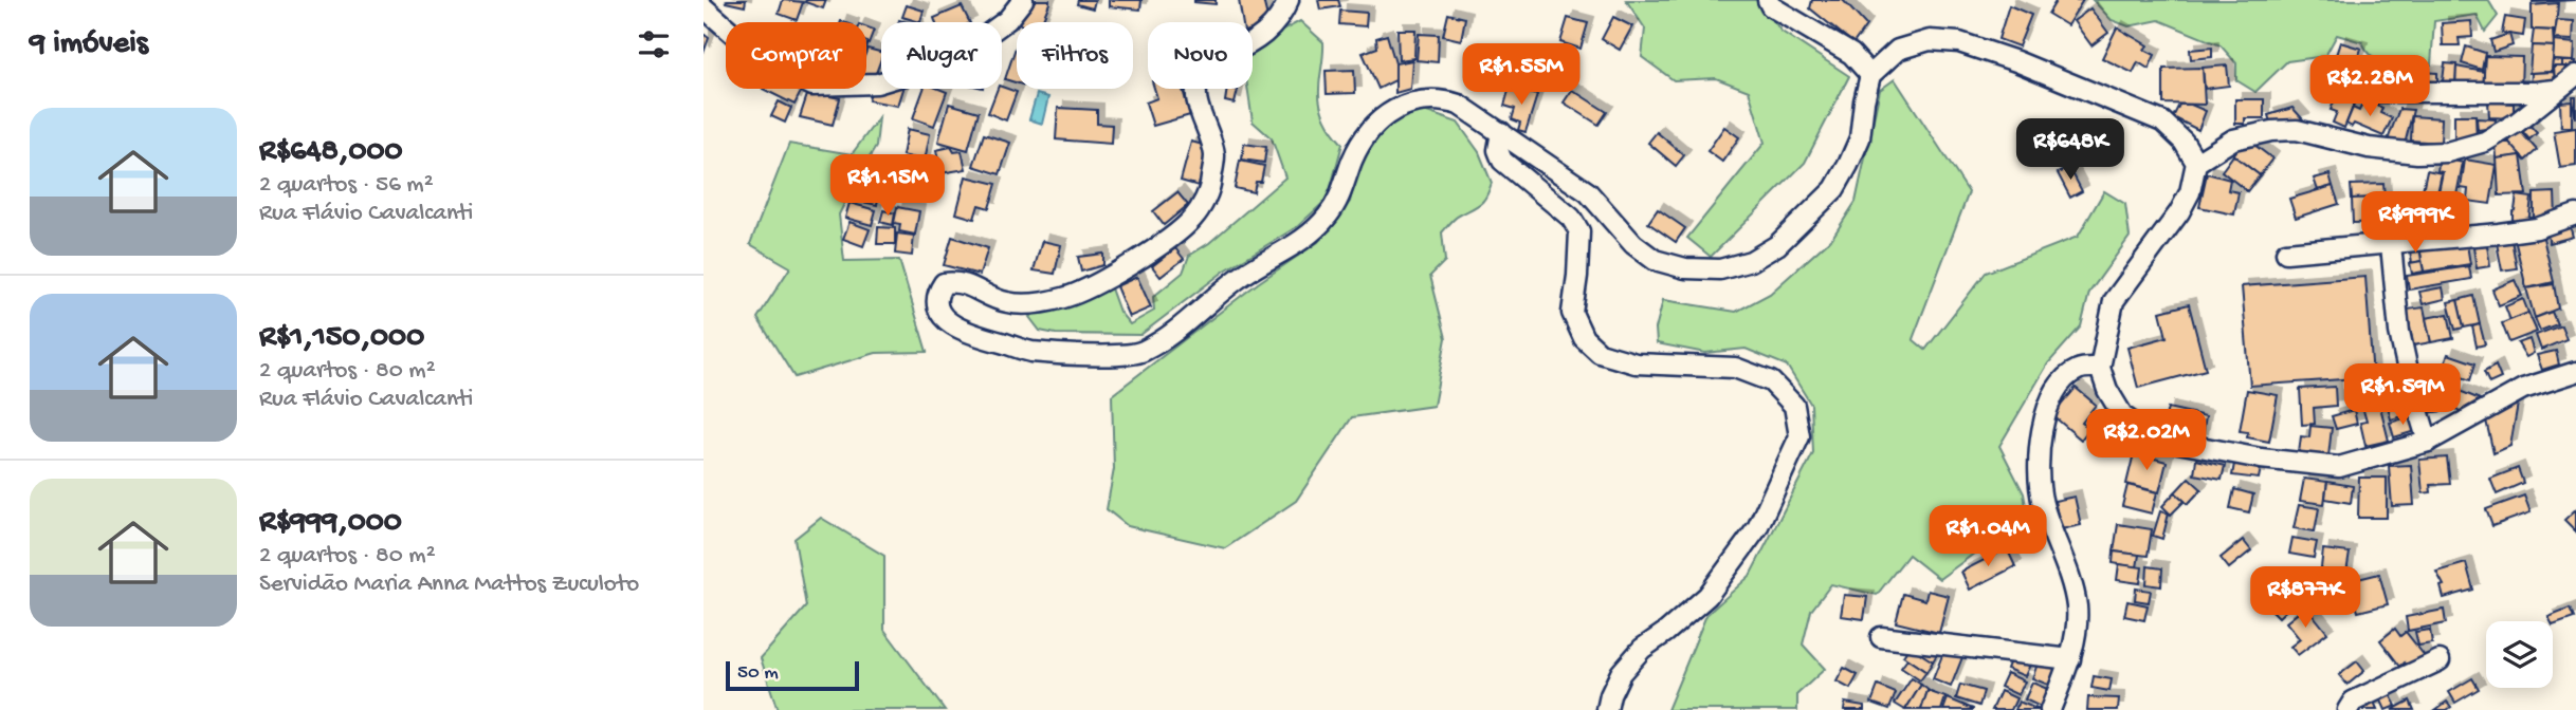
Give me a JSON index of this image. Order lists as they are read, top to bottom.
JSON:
{
  "scale_bar": "50 m",
  "page": {
    "heading": "9 imóveis",
    "chip": [
      "Comprar",
      "Alugar",
      "Filtros",
      "Novo"
    ],
    "price": [
      "R$1.55M",
      "R$2.28M",
      "R$648K",
      "R$1.15M",
      "R$999K",
      "R$1.59M",
      "R$2.02M",
      "R$1.04M",
      "R$877K"
    ],
    "list": [
      {
        "name": "R$648,000",
        "note": "2 quartos · 56 m² · Rua Flávio Cavalcanti"
      },
      {
        "name": "R$1,150,000",
        "note": "2 quartos · 80 m² · Rua Flávio Cavalcanti"
      },
      {
        "name": "R$999,000",
        "note": "2 quartos · 80 m² · Servidão Maria Anna Mattos Zuculoto"
      }
    ],
    "scale": "50 m"
  }
}
